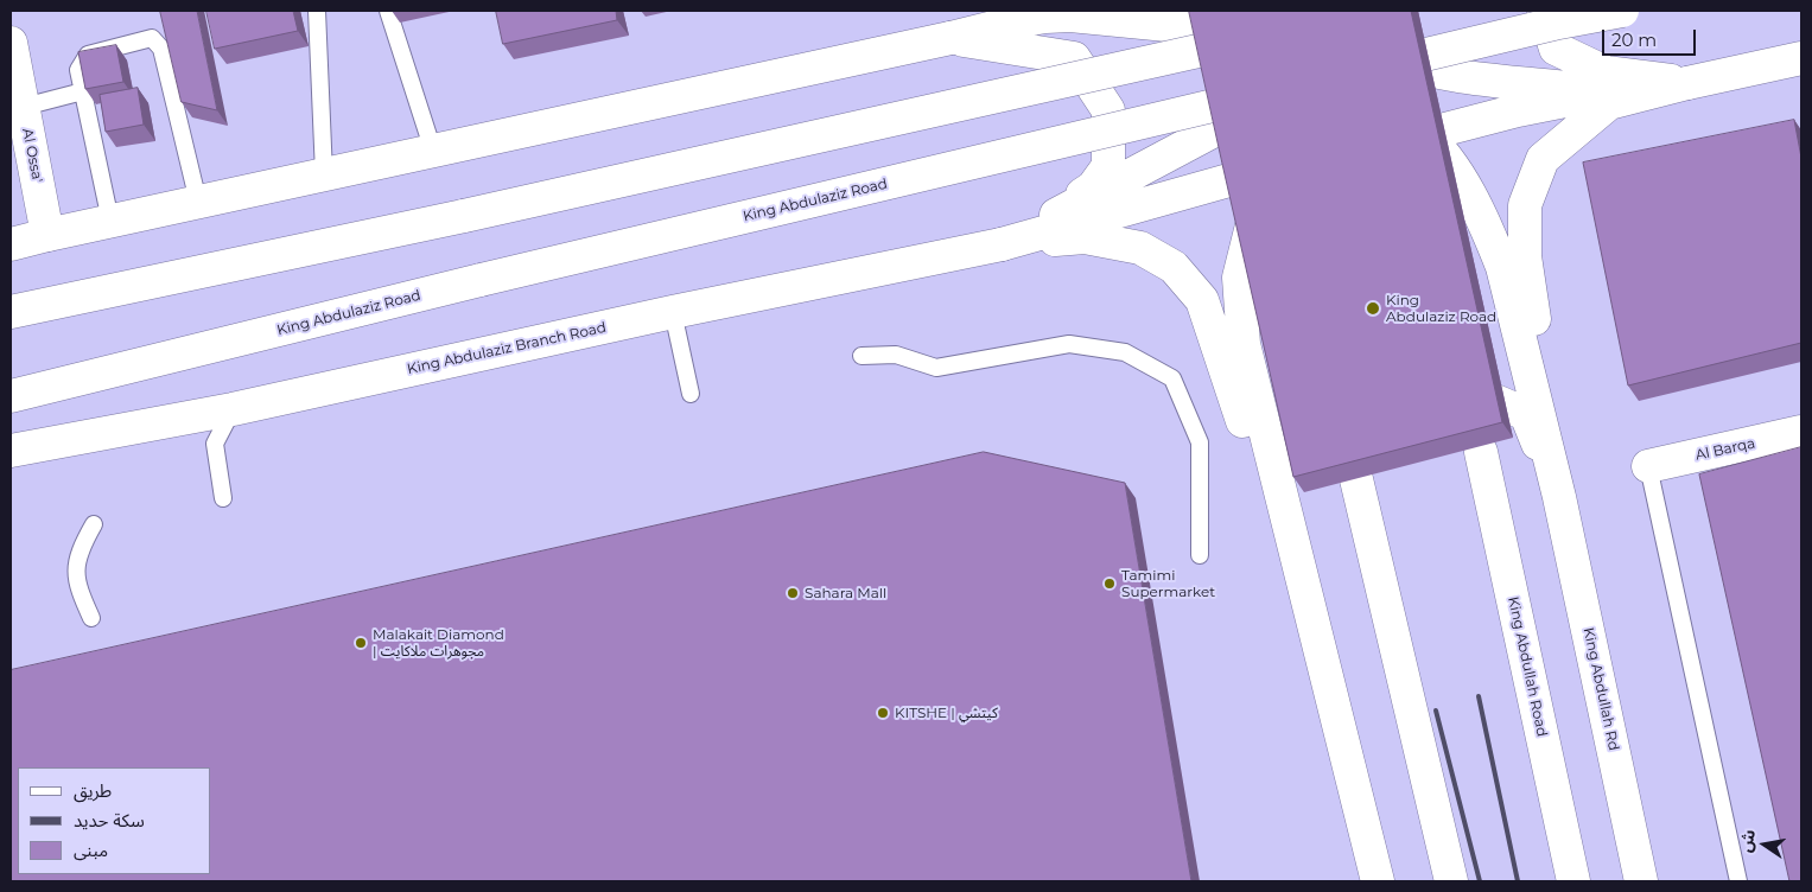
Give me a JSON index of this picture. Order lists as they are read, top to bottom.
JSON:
{
  "streets": {
    "main road": [
      "Al Ossa'",
      "King Abdulaziz Road",
      "King Abdulaziz Branch Road",
      "Al Barqa",
      "King Abdullah Road",
      "King Abdullah Rd"
    ]
  },
  "crossings": [
    ["King Abdulaziz Road", "King Abdulaziz Branch Road"]
  ],
  "places": [
    "King Abdulaziz Road",
    "Tamimi Supermarket",
    "Sahara Mall",
    "Malakait Diamond | مجوهرات ملاكايت",
    "KITSHE | كيتشي"
  ],
  "legend": ["طريق", "سكة حديد", "مبنى"],
  "scale_bar": "20 m",
  "north": "left"
}
